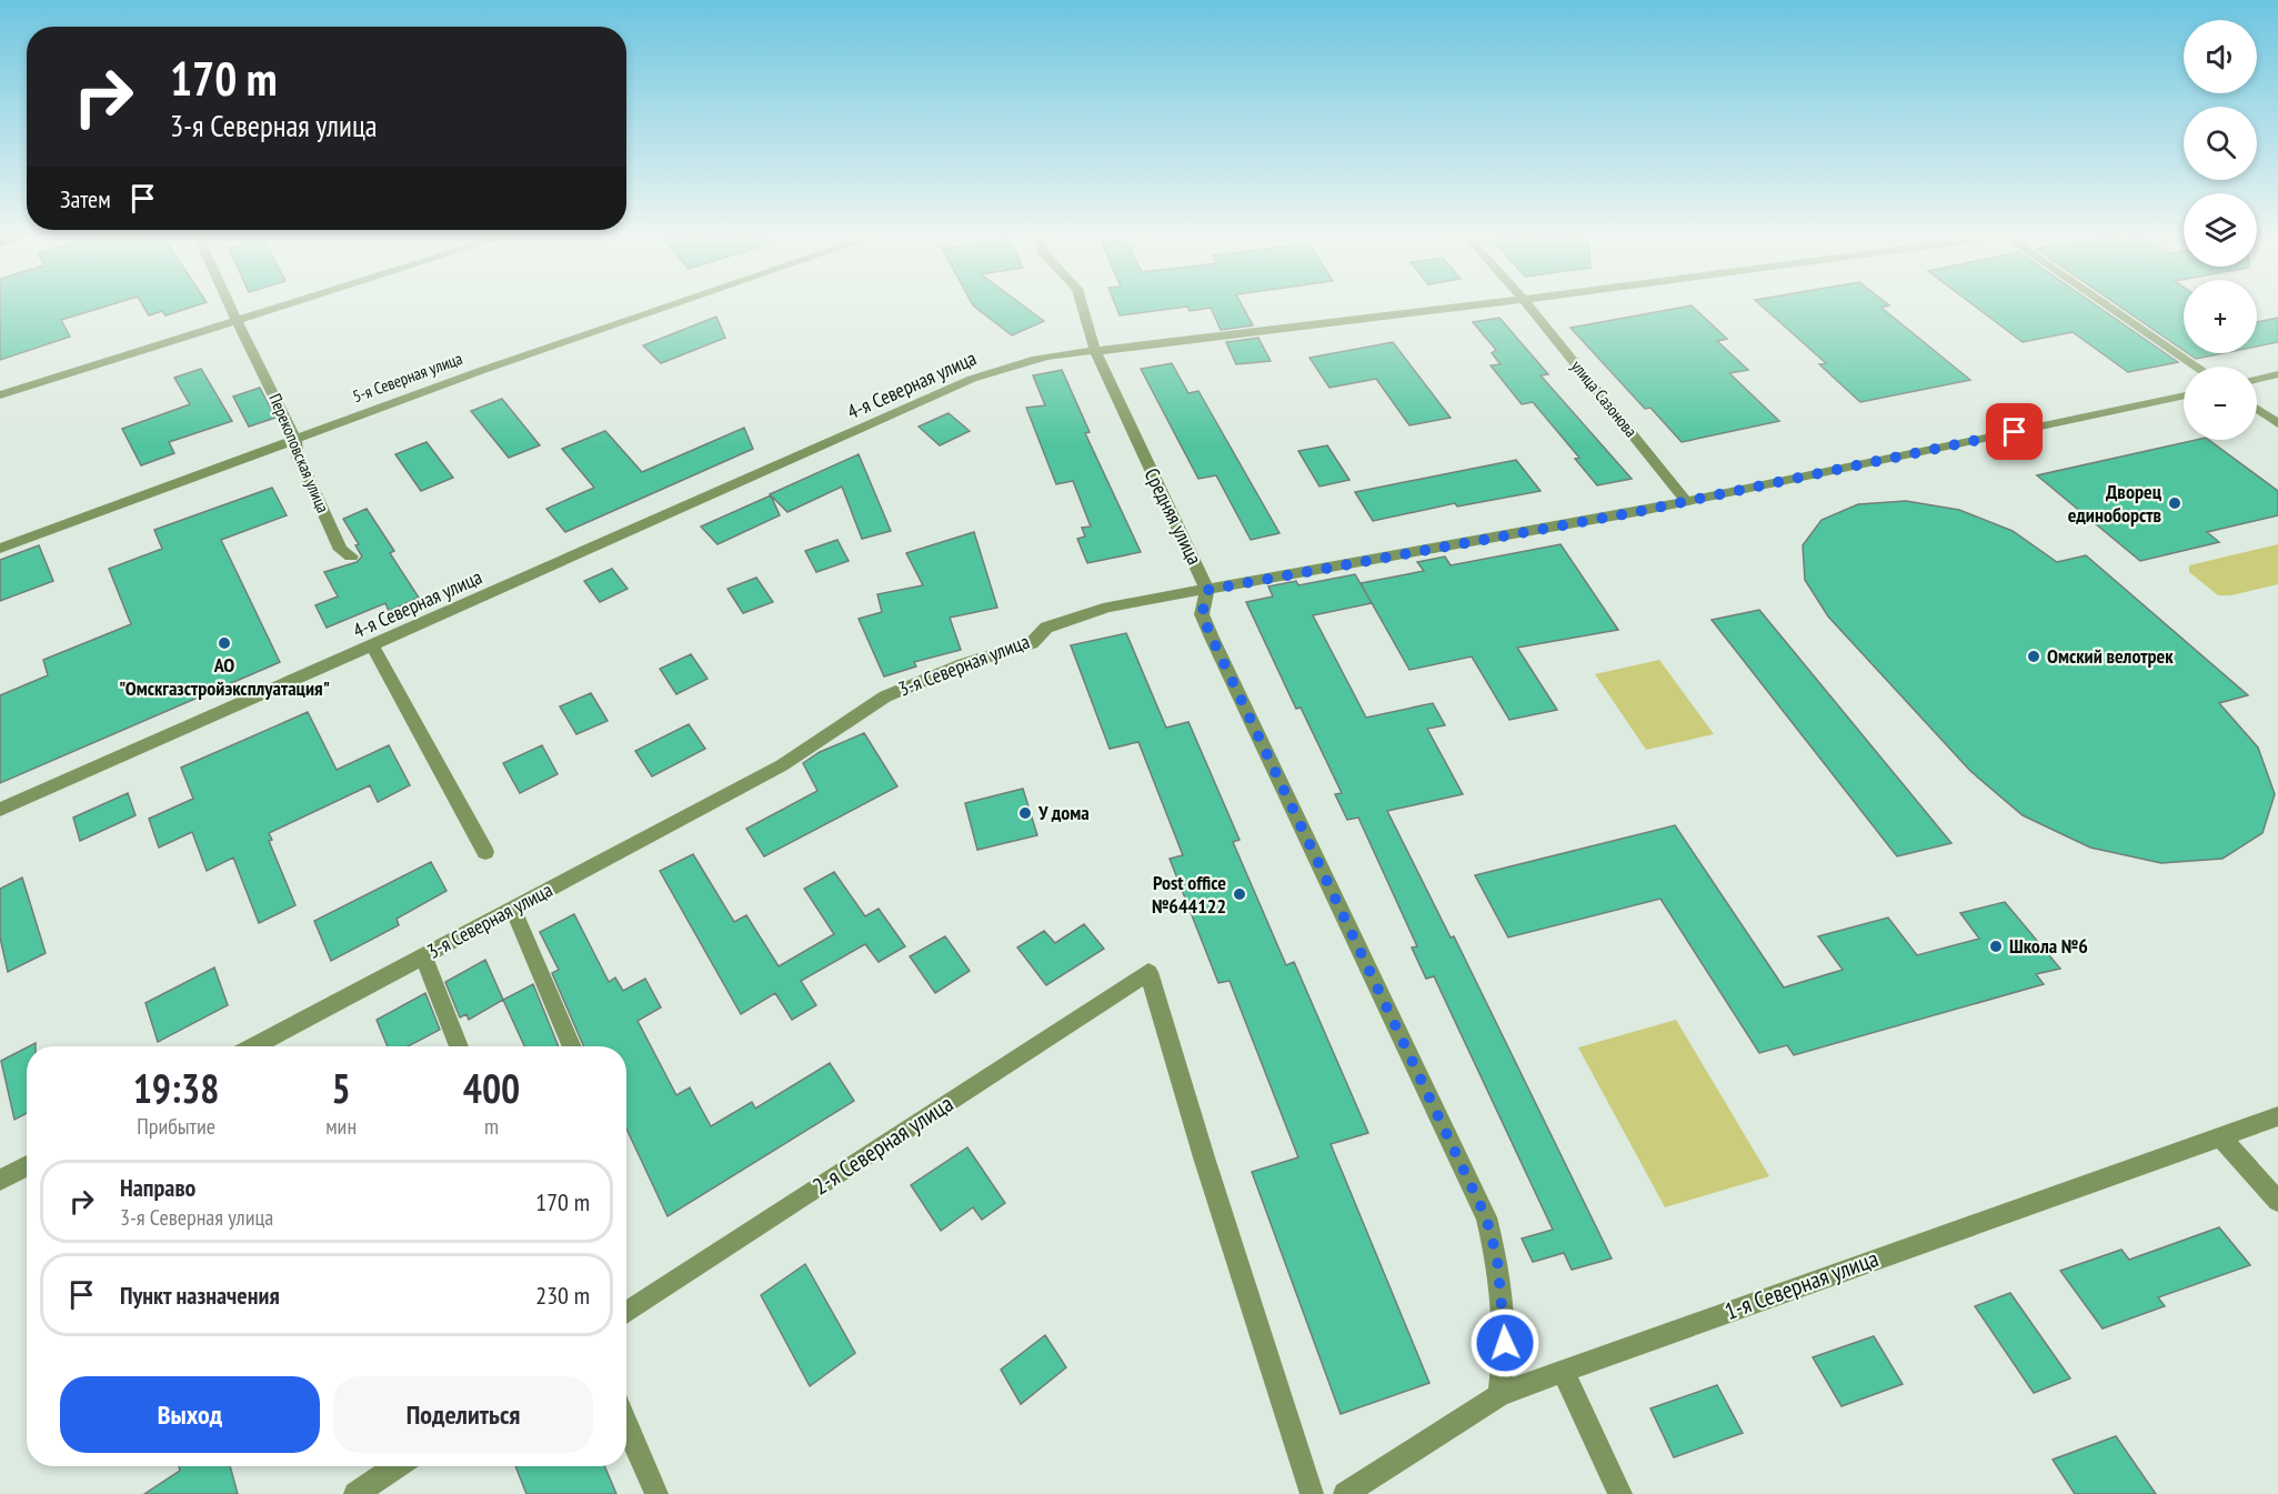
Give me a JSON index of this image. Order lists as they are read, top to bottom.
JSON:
{
  "streets": {
    "street": [
      "5-я Северная улица",
      "4-я Северная улица",
      "улица Сазонова",
      "Перекоповская улица",
      "Средняя улица",
      "3-я Северная улица",
      "2-я Северная улица",
      "1-я Северная улица"
    ]
  },
  "crossings": [
    ["5-я Северная улица", "Перекоповская улица"],
    ["4-я Северная улица", "Средняя улица"],
    ["улица Сазонова", "3-я Северная улица"],
    ["Средняя улица", "3-я Северная улица"],
    ["Средняя улица", "1-я Северная улица"]
  ],
  "places": [
    "Дворец единоборств",
    "АО \"Омскгазстройэксплуатация\"",
    "Омский велотрек",
    "У дома",
    "Post office №644122",
    "Школа №6"
  ],
  "page": {
    "map_buttons": ["+", "−"],
    "turn": ["170 m", "3-я Северная улица"],
    "then": "Затем",
    "eta": [
      "19:38",
      "Прибытие",
      "5",
      "мин",
      "400",
      "m"
    ],
    "list": [
      {
        "name": "Направо",
        "note": "3-я Северная улица",
        "value": "170 m"
      },
      {
        "name": "Пункт назначения",
        "value": "230 m"
      }
    ],
    "buttons": ["Выход", "Поделиться"]
  }
}
